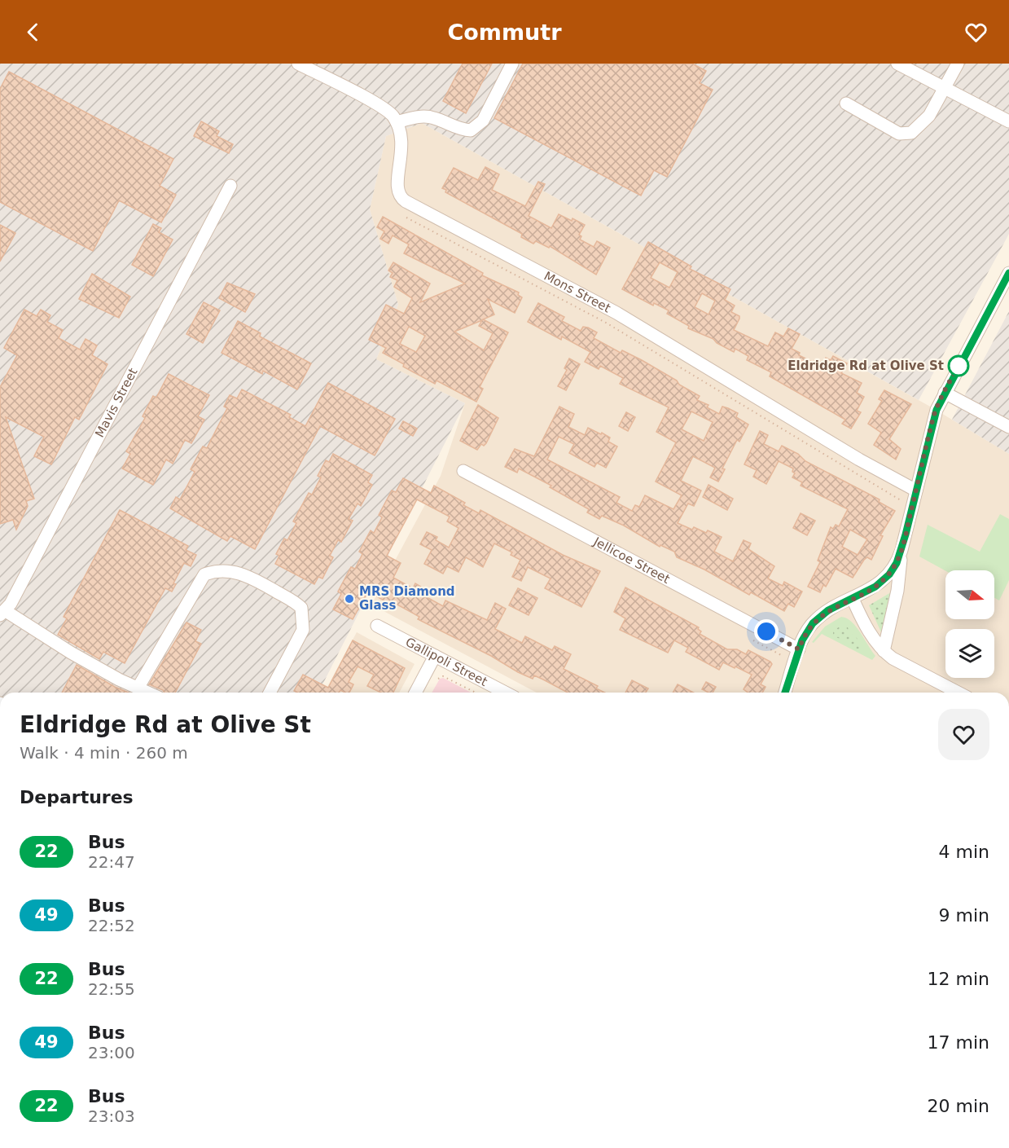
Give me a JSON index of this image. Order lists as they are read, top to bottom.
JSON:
{
  "streets": {
    "street": [
      "Mons Street",
      "Mavis Street",
      "Jellicoe Street",
      "Gallipoli Street"
    ]
  },
  "places": ["Eldridge Rd at Olive St", "MRS Diamond Glass"],
  "lines": ["bus line 22"],
  "north": "right",
  "page": {
    "header": "Commutr",
    "heading": [
      ["Eldridge Rd at Olive St", "Walk · 4 min · 260 m"],
      "Departures"
    ],
    "list": [
      {
        "mark": "22",
        "name": "Bus",
        "note": "22:47",
        "value": "4 min"
      },
      {
        "mark": "49",
        "name": "Bus",
        "note": "22:52",
        "value": "9 min"
      },
      {
        "mark": "22",
        "name": "Bus",
        "note": "22:55",
        "value": "12 min"
      },
      {
        "mark": "49",
        "name": "Bus",
        "note": "23:00",
        "value": "17 min"
      },
      {
        "mark": "22",
        "name": "Bus",
        "note": "23:03",
        "value": "20 min"
      }
    ]
  }
}
